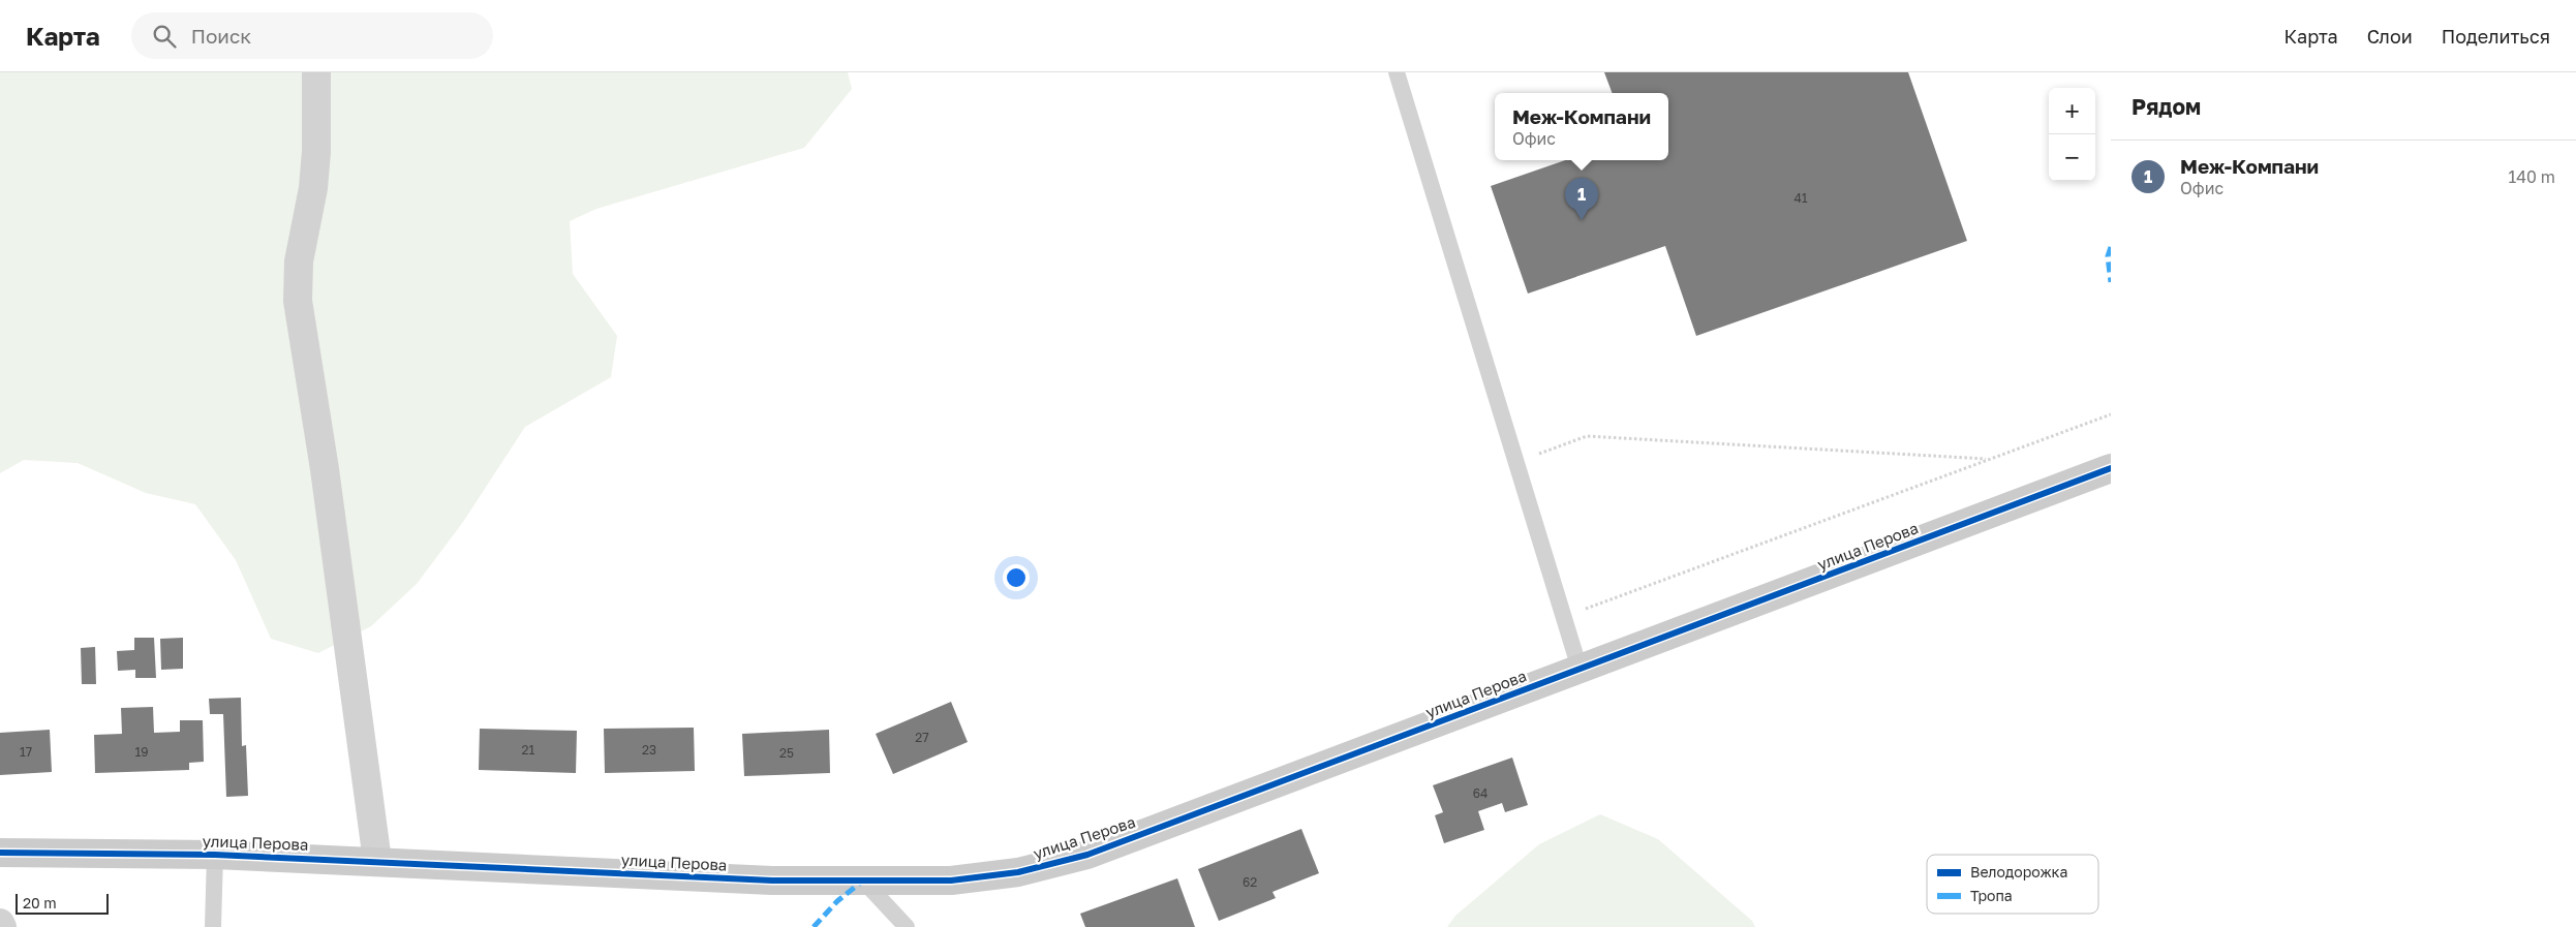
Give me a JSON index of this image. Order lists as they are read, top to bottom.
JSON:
{
  "streets": {
    "street": ["улица Перова"]
  },
  "house_numbers": [
    "41",
    "27",
    "21",
    "23",
    "17",
    "19",
    "25",
    "64",
    "62"
  ],
  "legend": ["Велодорожка", "Тропа"],
  "scale_bar": "20 m",
  "page": {
    "header": "Карта",
    "search": "Поиск",
    "nav": ["Карта", "Слои", "Поделиться"],
    "heading": "Рядом",
    "map_buttons": ["+", "−"],
    "popup": ["Меж-Компани", "Офис"],
    "list": [
      {
        "mark": "1",
        "name": "Меж-Компани",
        "note": "Офис",
        "value": "140 m"
      }
    ],
    "pins": "1",
    "scale": "20 m"
  }
}
